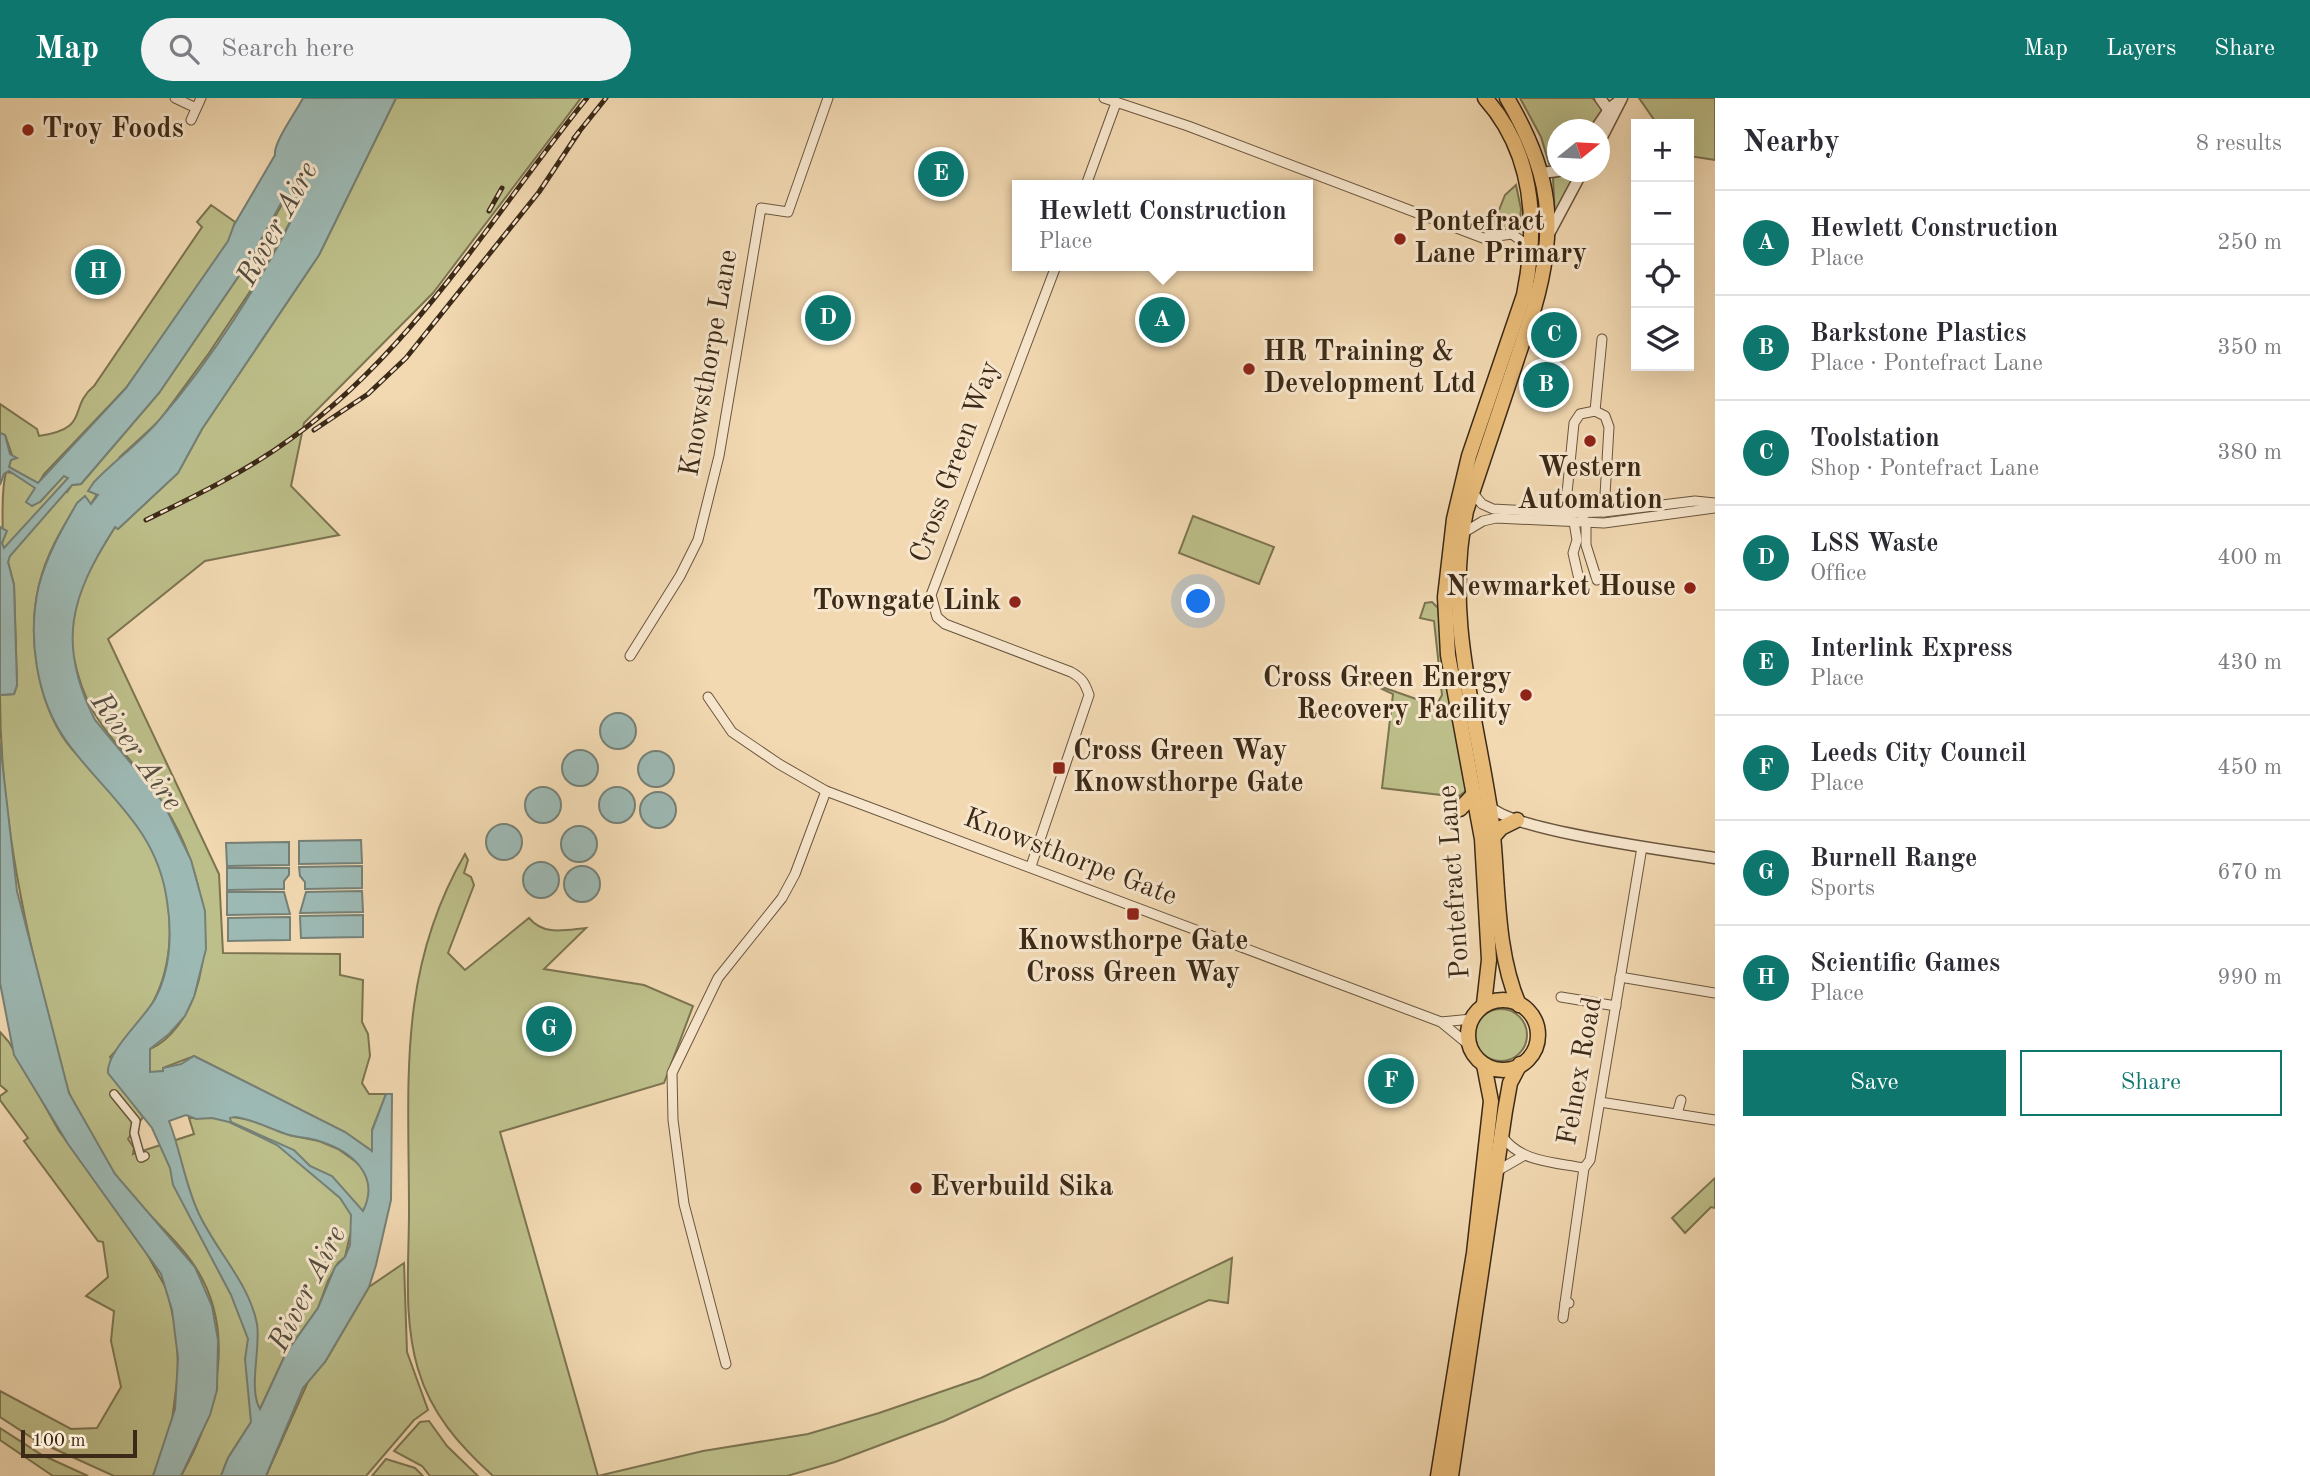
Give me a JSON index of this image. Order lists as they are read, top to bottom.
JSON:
{
  "streets": {
    "highway": ["Pontefract Lane"],
    "street": [
      "Knowsthorpe Lane",
      "Cross Green Way",
      "Knowsthorpe Gate",
      "Felnex Road"
    ]
  },
  "crossings": [
    ["Cross Green Way", "Knowsthorpe Gate"],
    ["Knowsthorpe Gate", "Pontefract Lane"]
  ],
  "water": ["River Aire"],
  "places": {
    "other": [
      "Troy Foods",
      "Pontefract Lane Primary",
      "HR Training & Development Ltd",
      "Western Automation",
      "Newmarket House",
      "Towngate Link",
      "Cross Green Energy Recovery Facility",
      "Everbuild Sika"
    ],
    "transit": ["Cross Green Way Knowsthorpe Gate", "Knowsthorpe Gate Cross Green Way"]
  },
  "scale_bar": "100 m",
  "north": "right",
  "page": {
    "header": "Map",
    "search": "Search here",
    "nav": ["Map", "Layers", "Share"],
    "heading": ["Nearby", "8 results"],
    "map_buttons": ["+", "−"],
    "pins": [
      "E",
      "H",
      "D",
      "A",
      "C",
      "B",
      "G",
      "F"
    ],
    "popup": ["Hewlett Construction", "Place"],
    "list": [
      {
        "mark": "A",
        "name": "Hewlett Construction",
        "note": "Place",
        "value": "250 m"
      },
      {
        "mark": "B",
        "name": "Barkstone Plastics",
        "note": "Place · Pontefract Lane",
        "value": "350 m"
      },
      {
        "mark": "C",
        "name": "Toolstation",
        "note": "Shop · Pontefract Lane",
        "value": "380 m"
      },
      {
        "mark": "D",
        "name": "LSS Waste",
        "note": "Office",
        "value": "400 m"
      },
      {
        "mark": "E",
        "name": "Interlink Express",
        "note": "Place",
        "value": "430 m"
      },
      {
        "mark": "F",
        "name": "Leeds City Council",
        "note": "Place",
        "value": "450 m"
      },
      {
        "mark": "G",
        "name": "Burnell Range",
        "note": "Sports",
        "value": "670 m"
      },
      {
        "mark": "H",
        "name": "Scientific Games",
        "note": "Place",
        "value": "990 m"
      }
    ],
    "buttons": ["Save", "Share"],
    "scale": "100 m"
  }
}
